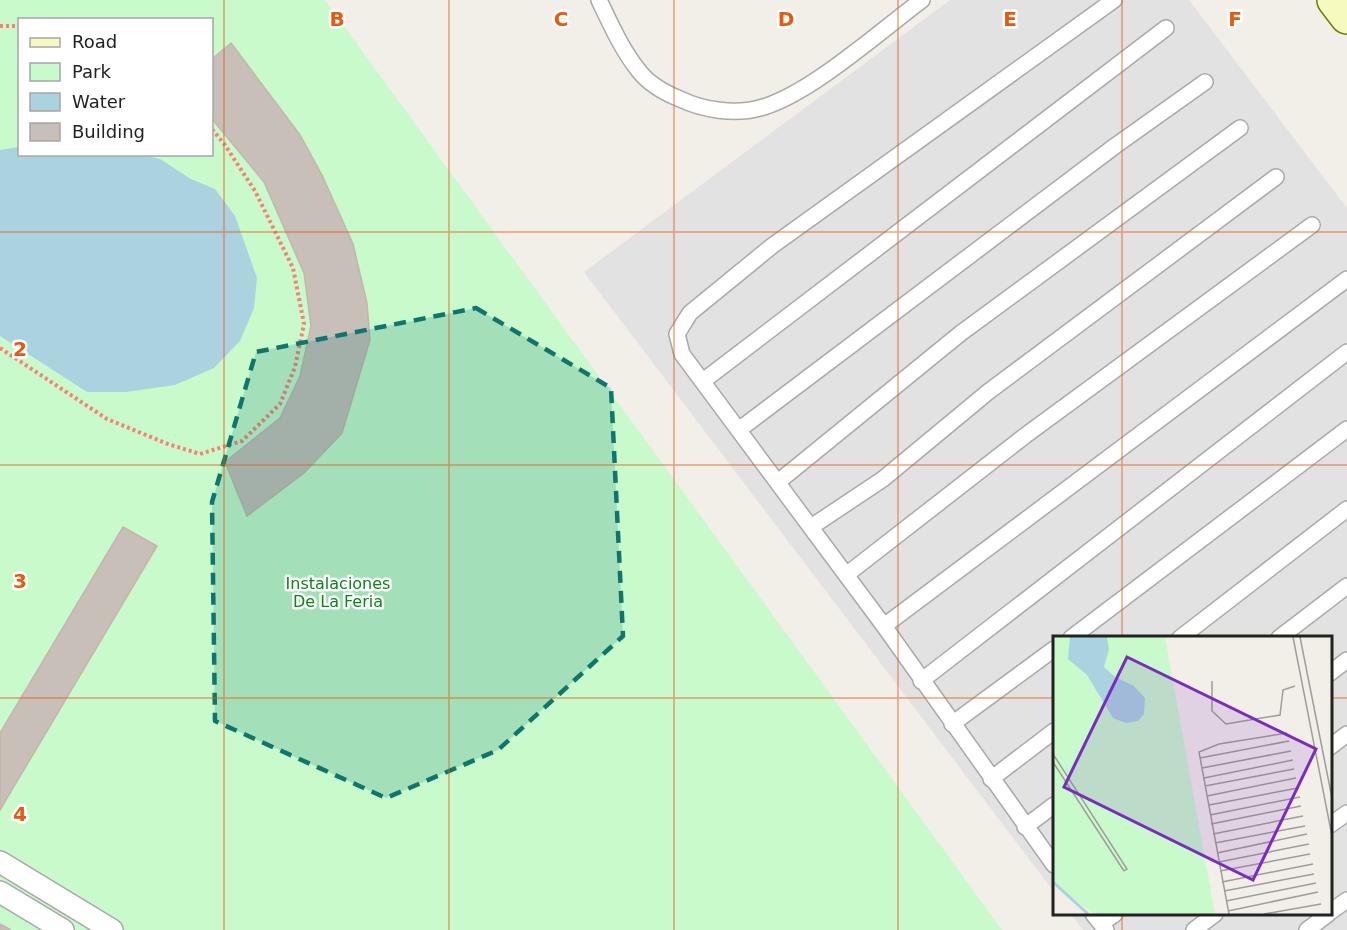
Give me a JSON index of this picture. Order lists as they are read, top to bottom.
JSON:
{
  "parks": ["Instalaciones De La Feria"],
  "legend": [
    "Road",
    "Park",
    "Water",
    "Building"
  ],
  "grid": {
    "columns": [
      "B",
      "C",
      "D",
      "E",
      "F"
    ],
    "rows": ["2", "3", "4"]
  }
}
